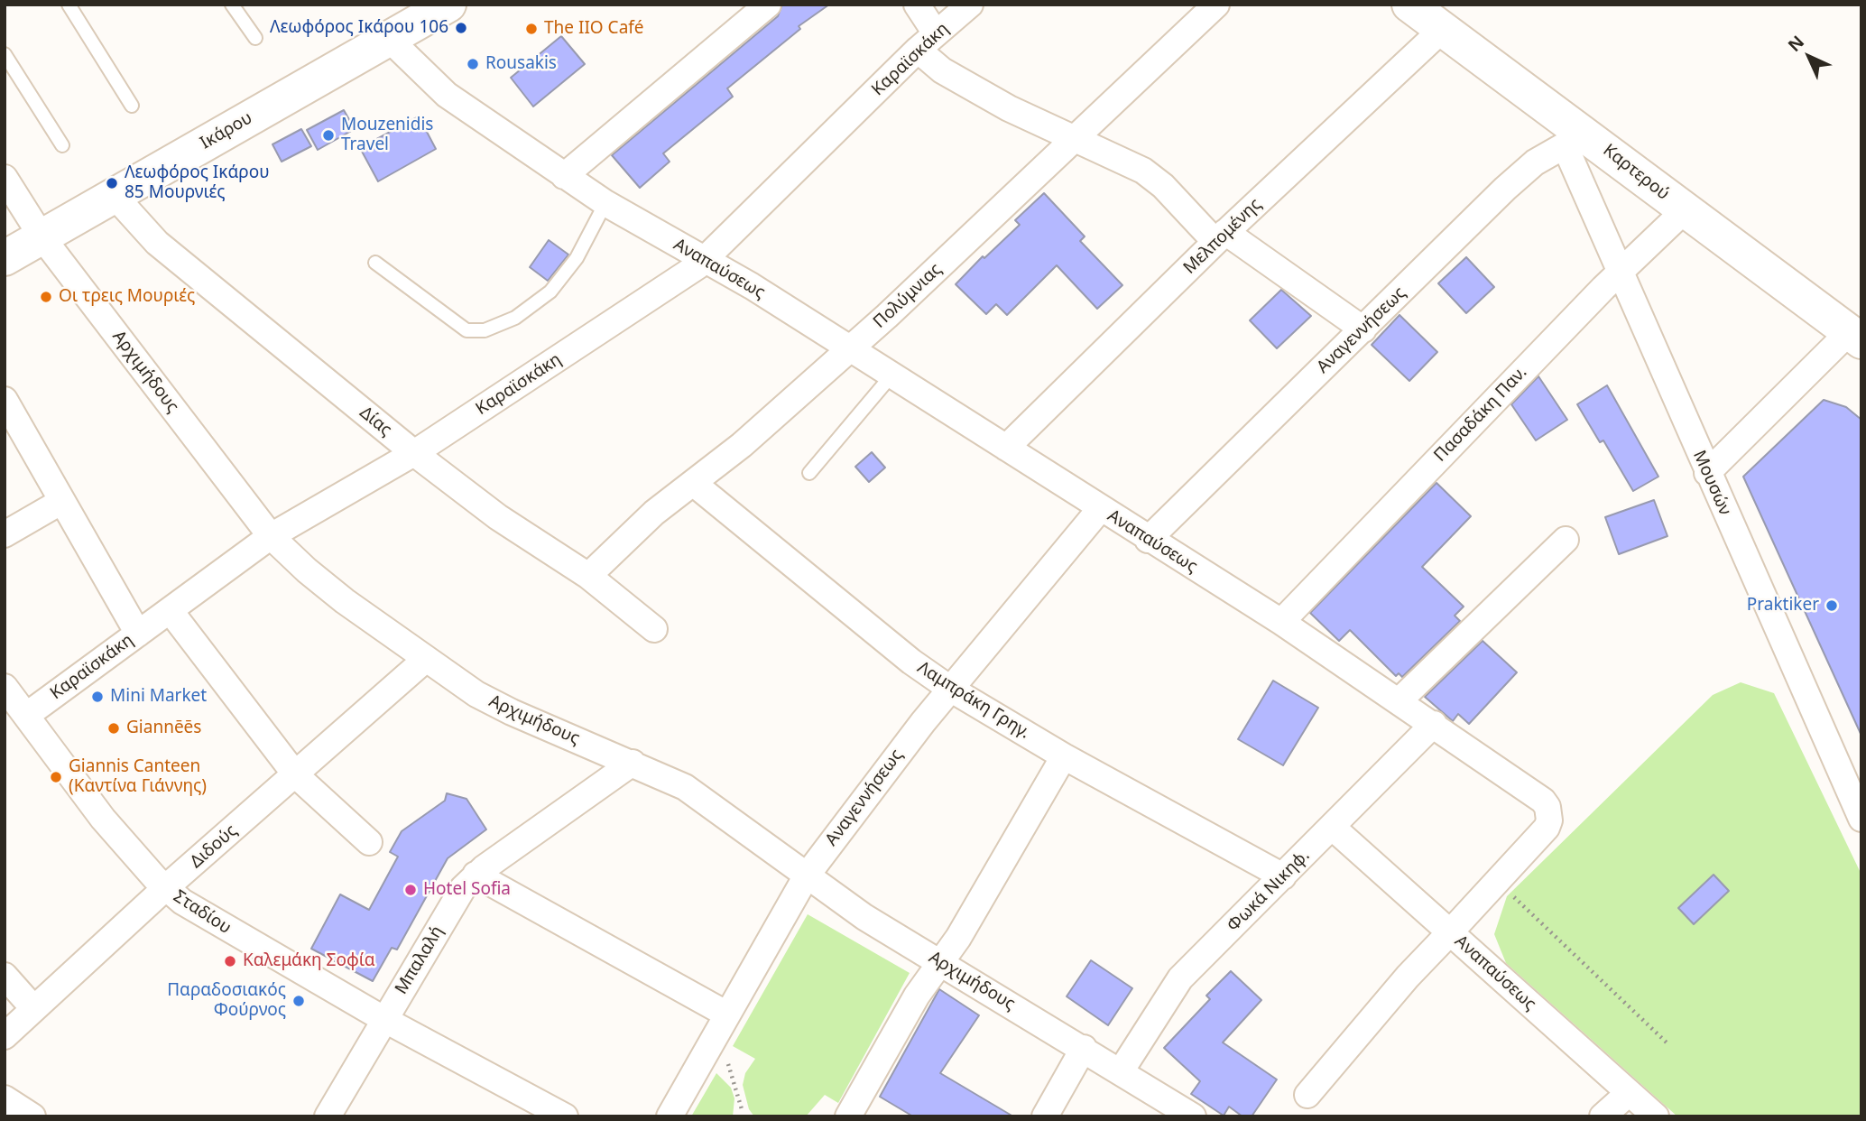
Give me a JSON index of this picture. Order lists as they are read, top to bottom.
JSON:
{
  "streets": {
    "main road": ["Ικάρου", "Καρτερού"],
    "street": [
      "Καραϊσκάκη",
      "Μελπομένης",
      "Αναπαύσεως",
      "Πολύμνιας",
      "Αναγεννήσεως",
      "Αρχιμήδους",
      "Πασαδάκη Παν.",
      "Δίας",
      "Μουσών",
      "Λαμπράκη Γρηγ.",
      "Διδούς",
      "Φωκά Νικηφ.",
      "Σταδίου",
      "Μπαλαλή"
    ]
  },
  "crossings": [
    ["Καραϊσκάκη", "Αναπαύσεως"],
    ["Καραϊσκάκη", "Αρχιμήδους"],
    ["Καραϊσκάκη", "Δίας"],
    ["Καραϊσκάκη", "Σταδίου"],
    ["Ικάρου", "Αναπαύσεως"],
    ["Ικάρου", "Αρχιμήδους"],
    ["Ικάρου", "Δίας"],
    ["Καρτερού", "Μελπομένης"],
    ["Καρτερού", "Αναγεννήσεως"],
    ["Καρτερού", "Πασαδάκη Παν."],
    ["Καρτερού", "Μουσών"],
    ["Μελπομένης", "Αναπαύσεως"],
    ["Αναπαύσεως", "Πολύμνιας"],
    ["Αναπαύσεως", "Αναγεννήσεως"],
    ["Αναπαύσεως", "Πασαδάκη Παν."],
    ["Αναπαύσεως", "Φωκά Νικηφ."],
    ["Πολύμνιας", "Δίας"],
    ["Πολύμνιας", "Λαμπράκη Γρηγ."],
    ["Αναγεννήσεως", "Αρχιμήδους"],
    ["Αναγεννήσεως", "Μουσών"],
    ["Αναγεννήσεως", "Λαμπράκη Γρηγ."],
    ["Αρχιμήδους", "Διδούς"],
    ["Αρχιμήδους", "Φωκά Νικηφ."],
    ["Αρχιμήδους", "Μπαλαλή"],
    ["Πασαδάκη Παν.", "Μουσών"],
    ["Λαμπράκη Γρηγ.", "Φωκά Νικηφ."],
    ["Διδούς", "Σταδίου"],
    ["Σταδίου", "Μπαλαλή"]
  ],
  "places": [
    "Λεωφόρος Ικάρου 106",
    "The IIO Café",
    "Rousakis",
    "Mouzenidis Travel",
    "Λεωφόρος Ικάρου 85 Μουρνιές",
    "Οι τρεις Μουριές",
    "Praktiker",
    "Mini Market",
    "Giannēēs",
    "Giannis Canteen (Καντίνα Γιάννης)",
    "Hotel Sofia",
    "Καλεμάκη Σοφία",
    "Παραδοσιακός Φούρνος"
  ],
  "north": "top left"
}
